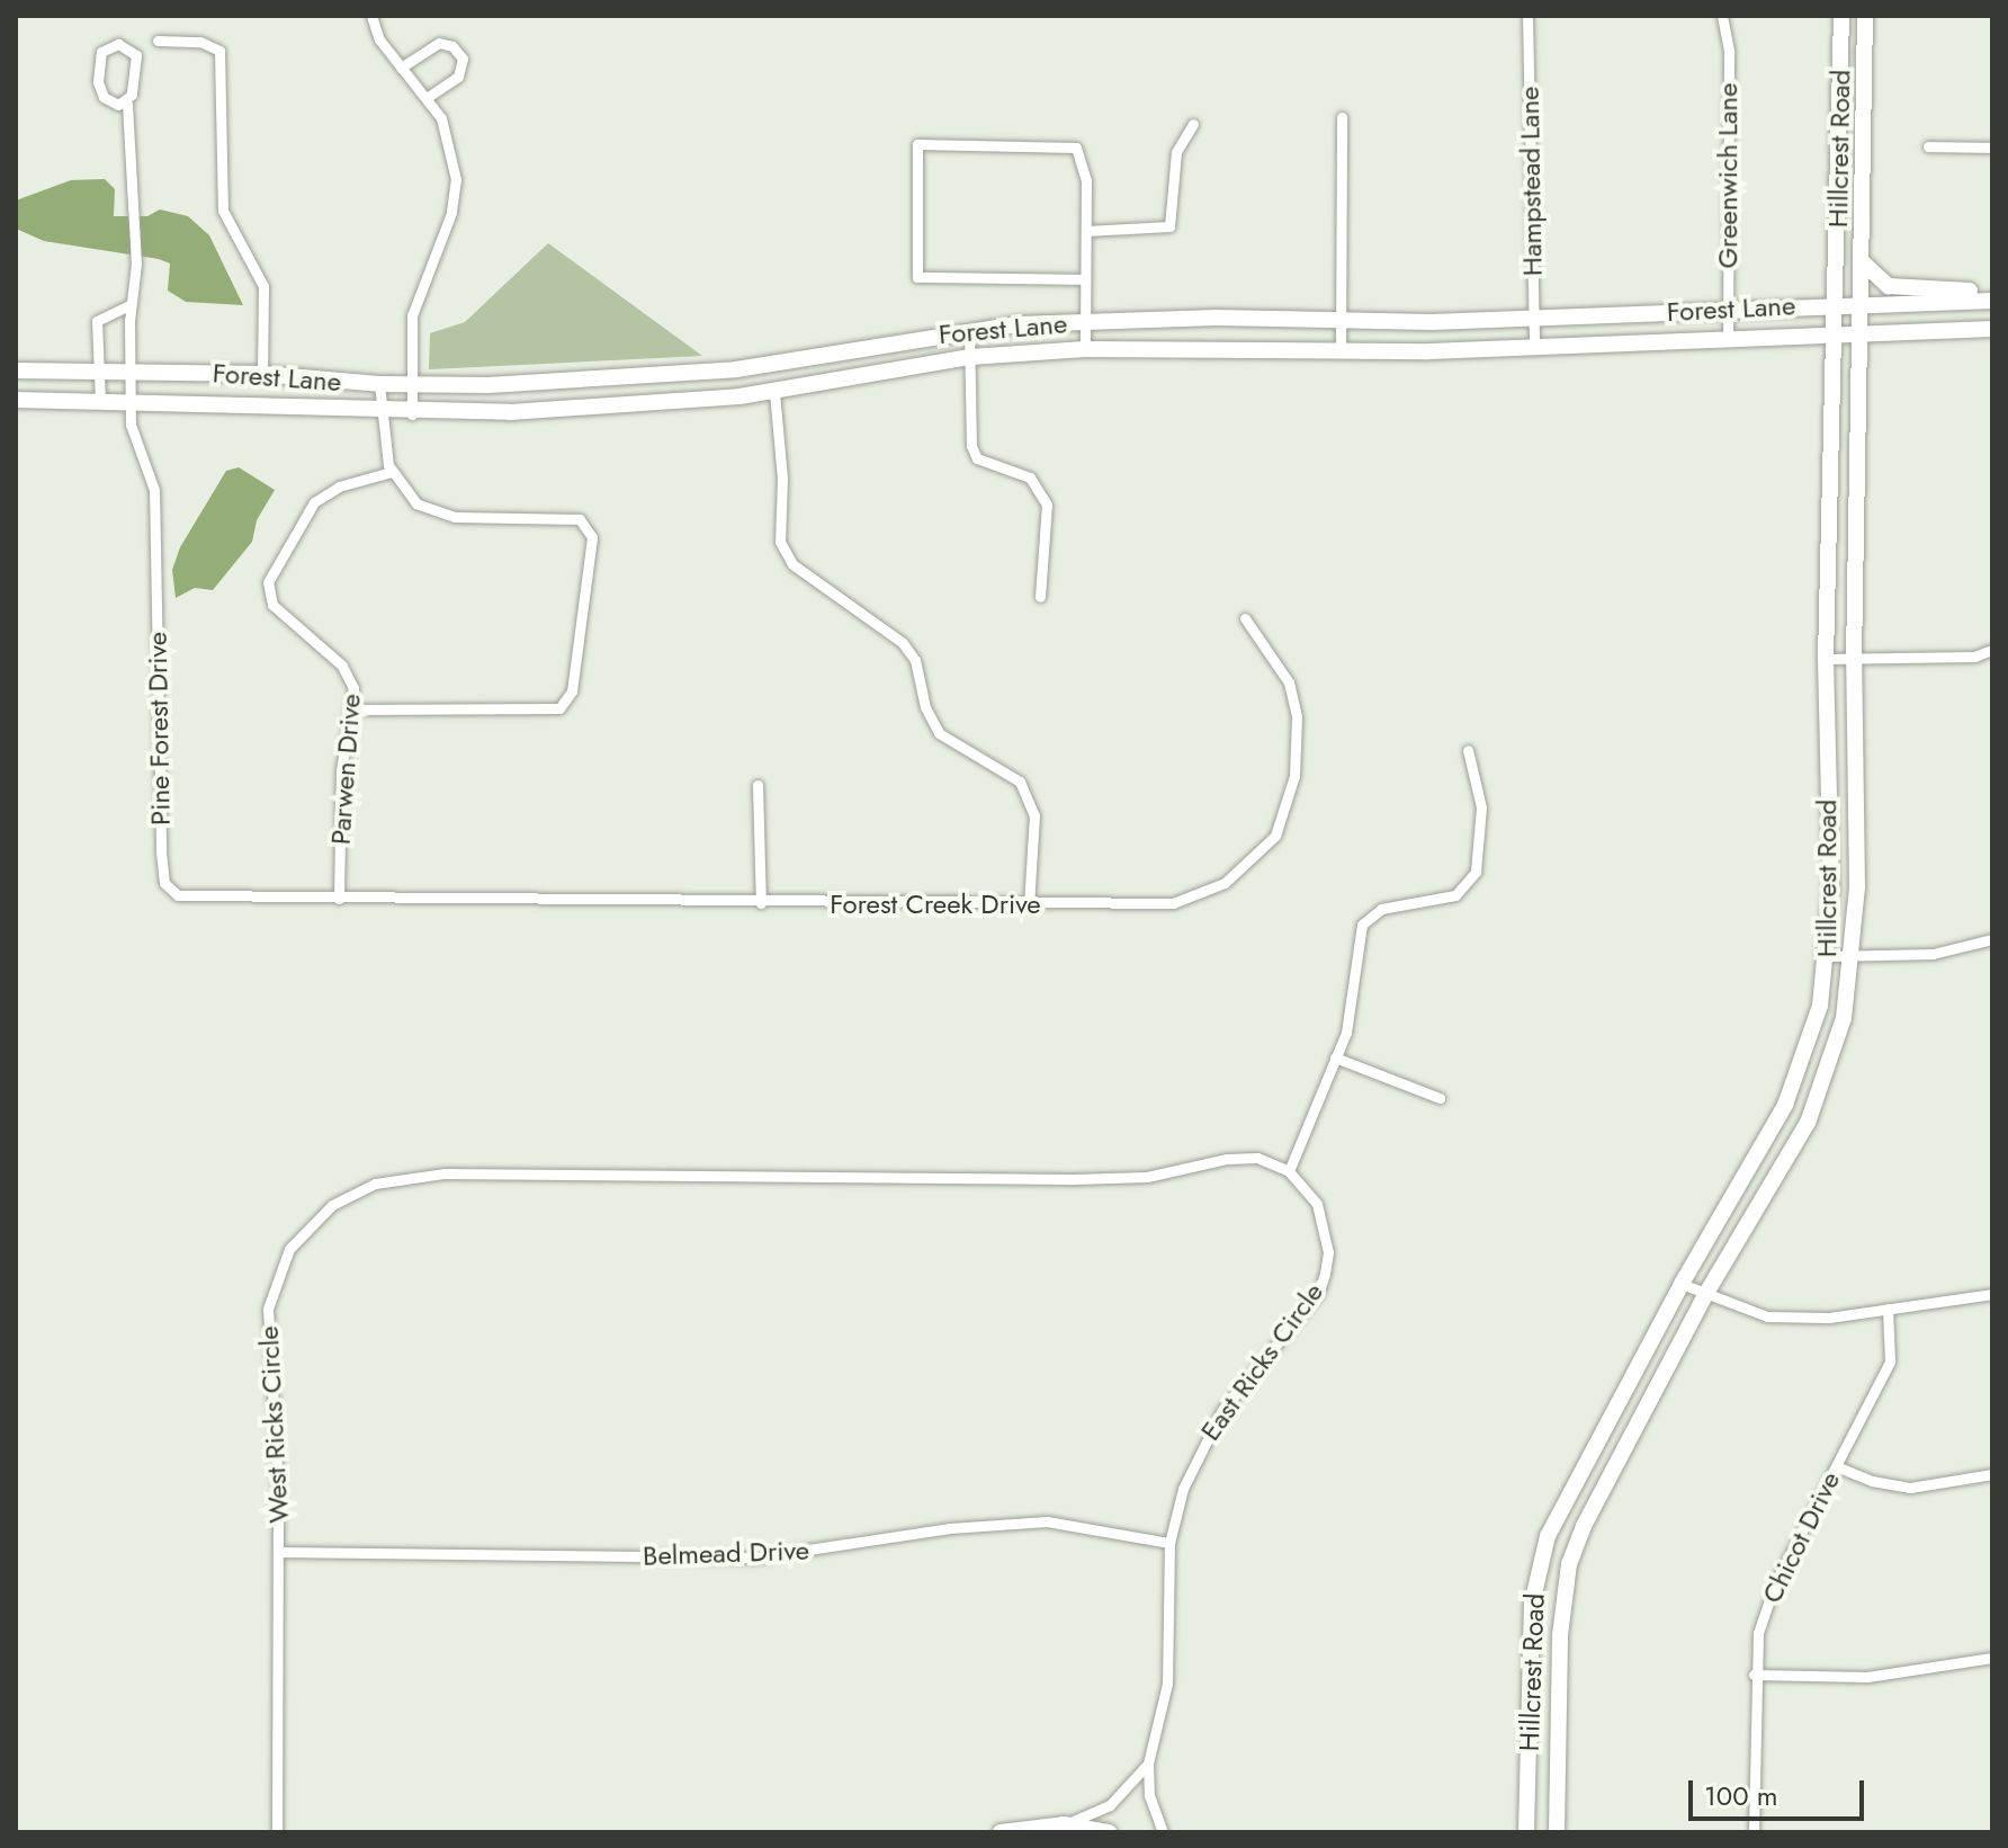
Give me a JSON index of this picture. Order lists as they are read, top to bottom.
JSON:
{
  "streets": {
    "main road": ["Hillcrest Road", "Forest Lane"],
    "street": [
      "Greenwich Lane",
      "Hampstead Lane",
      "Pine Forest Drive",
      "Parwen Drive",
      "Forest Creek Drive",
      "East Ricks Circle",
      "West Ricks Circle",
      "Chicot Drive",
      "Belmead Drive"
    ]
  },
  "crossings": [
    ["Hillcrest Road", "Forest Lane"],
    ["Greenwich Lane", "Forest Lane"],
    ["Hampstead Lane", "Forest Lane"],
    ["Forest Lane", "Pine Forest Drive"],
    ["Pine Forest Drive", "Parwen Drive"],
    ["Pine Forest Drive", "Forest Creek Drive"],
    ["Parwen Drive", "Forest Creek Drive"],
    ["East Ricks Circle", "West Ricks Circle"],
    ["East Ricks Circle", "Belmead Drive"],
    ["West Ricks Circle", "Belmead Drive"]
  ],
  "scale_bar": "100 m"
}
